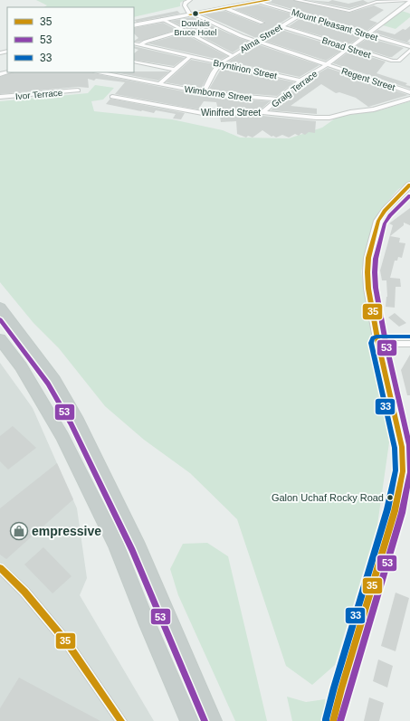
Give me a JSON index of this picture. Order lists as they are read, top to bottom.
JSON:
{
  "streets": {
    "street": [
      "Mount Pleasant Street",
      "Alma Street",
      "Broad Street",
      "Bryntirion Street",
      "Regent Street",
      "Graig Terrace",
      "Wimborne Street",
      "Ivor Terrace",
      "Winifred Street"
    ]
  },
  "crossings": [
    ["Mount Pleasant Street", "Alma Street"],
    ["Mount Pleasant Street", "Broad Street"],
    ["Mount Pleasant Street", "Graig Terrace"],
    ["Alma Street", "Broad Street"],
    ["Alma Street", "Bryntirion Street"],
    ["Alma Street", "Regent Street"],
    ["Broad Street", "Graig Terrace"],
    ["Bryntirion Street", "Graig Terrace"],
    ["Regent Street", "Graig Terrace"],
    ["Graig Terrace", "Wimborne Street"],
    ["Graig Terrace", "Winifred Street"]
  ],
  "places": {
    "other": ["Dowlais Bruce Hotel", "Galon Uchaf Rocky Road"],
    "shop": ["empressive"]
  },
  "lines": ["transit line 35", "transit line 53", "transit line 33"],
  "legend": ["35", "53", "33"]
}
